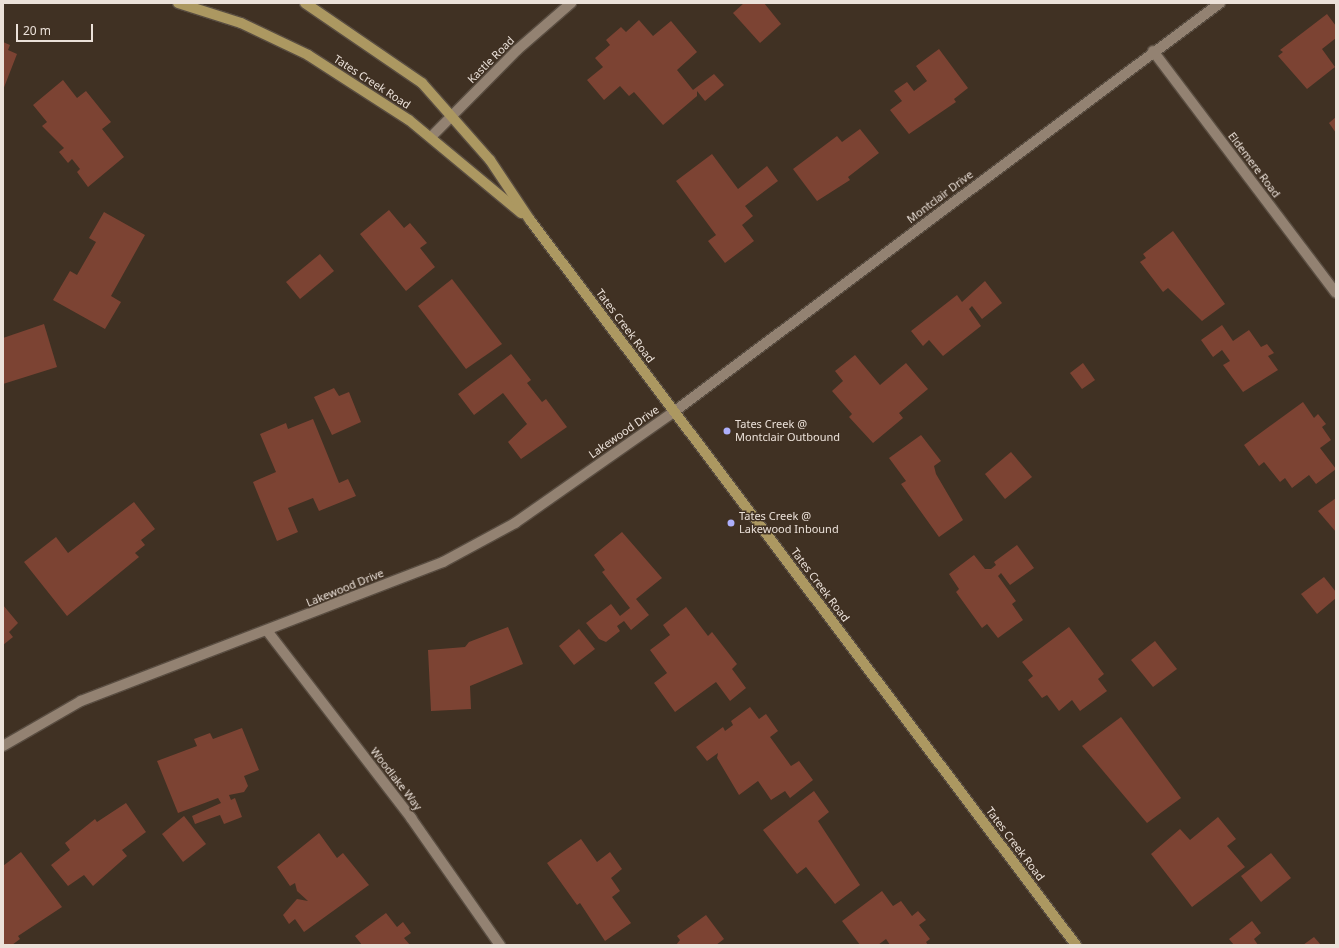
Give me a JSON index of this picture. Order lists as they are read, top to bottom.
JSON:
{
  "streets": {
    "main road": ["Tates Creek Road"],
    "street": [
      "Kastle Road",
      "Eldemere Road",
      "Montclair Drive",
      "Lakewood Drive",
      "Woodlake Way"
    ]
  },
  "crossings": [
    ["Kastle Road", "Tates Creek Road"],
    ["Tates Creek Road", "Montclair Drive"],
    ["Tates Creek Road", "Lakewood Drive"],
    ["Eldemere Road", "Montclair Drive"],
    ["Montclair Drive", "Lakewood Drive"],
    ["Lakewood Drive", "Woodlake Way"]
  ],
  "places": ["Tates Creek @ Montclair Outbound", "Tates Creek @ Lakewood Inbound"],
  "scale_bar": "20 m"
}
